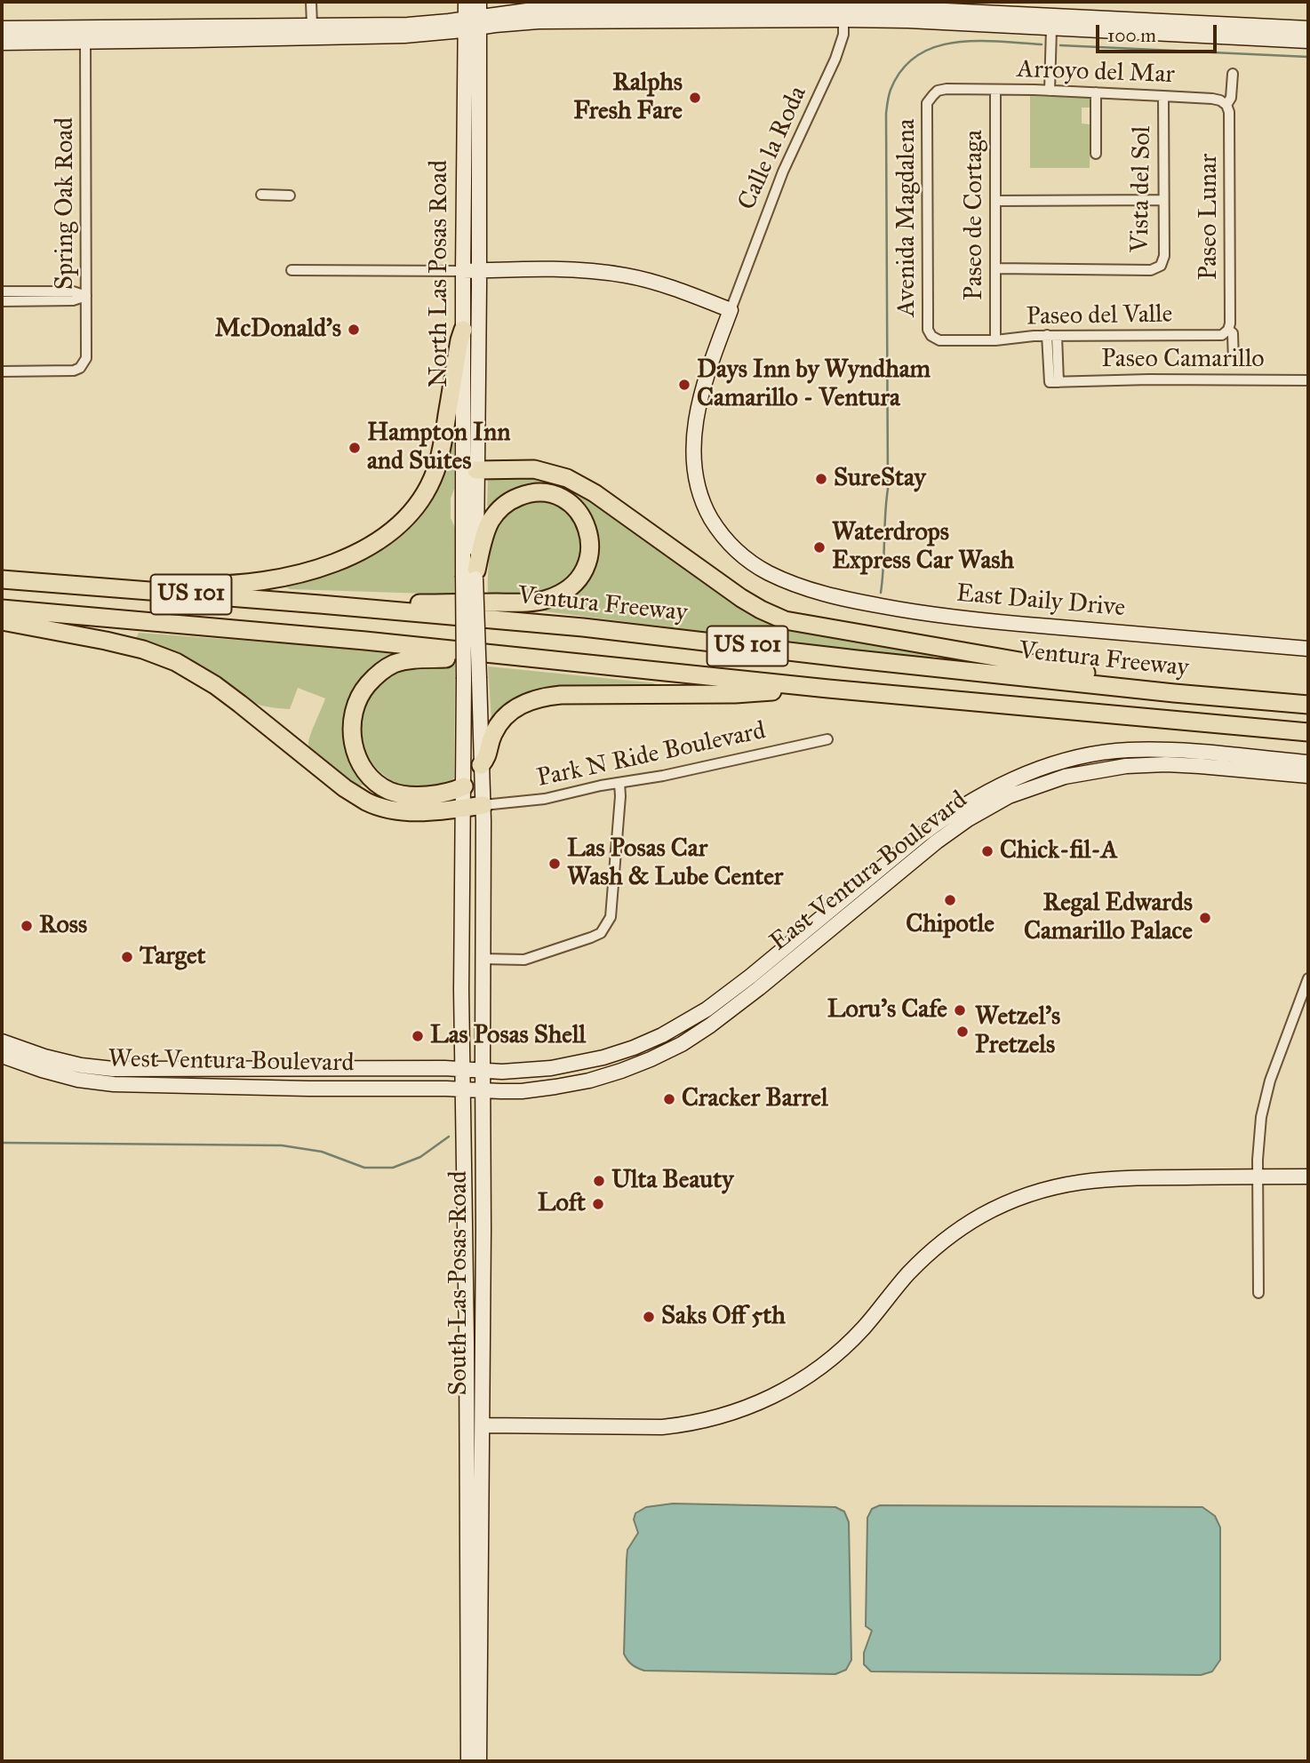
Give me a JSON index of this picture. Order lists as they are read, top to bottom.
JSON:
{
  "streets": {
    "highway": ["US 101", "Ventura Freeway"],
    "main road": [
      "North Las Posas Road",
      "East Daily Drive",
      "East Ventura Boulevard",
      "West Ventura Boulevard",
      "South Las Posas Road"
    ],
    "street": [
      "Arroyo del Mar",
      "Calle la Roda",
      "Vista del Sol",
      "Spring Oak Road",
      "Paseo de Cortaga",
      "Paseo Lunar",
      "Avenida Magdalena",
      "Paseo del Valle",
      "Paseo Camarillo",
      "Park N Ride Boulevard"
    ]
  },
  "crossings": [
    ["Arroyo del Mar", "Vista del Sol"],
    ["Arroyo del Mar", "Paseo de Cortaga"],
    ["Arroyo del Mar", "Paseo Lunar"],
    ["Arroyo del Mar", "Avenida Magdalena"],
    ["Calle la Roda", "East Daily Drive"],
    ["Vista del Sol", "Paseo de Cortaga"],
    ["Paseo de Cortaga", "Paseo del Valle"],
    ["Paseo Lunar", "Paseo del Valle"],
    ["Avenida Magdalena", "Paseo del Valle"],
    ["North Las Posas Road", "Park N Ride Boulevard"],
    ["North Las Posas Road", "South Las Posas Road"],
    ["Paseo del Valle", "Paseo Camarillo"],
    ["Park N Ride Boulevard", "South Las Posas Road"],
    ["East Ventura Boulevard", "West Ventura Boulevard"],
    ["East Ventura Boulevard", "South Las Posas Road"],
    ["West Ventura Boulevard", "South Las Posas Road"]
  ],
  "places": [
    "Ralphs Fresh Fare",
    "McDonald's",
    "Days Inn by Wyndham Camarillo - Ventura",
    "Hampton Inn and Suites",
    "SureStay",
    "Waterdrops Express Car Wash",
    "Chick-fil-A",
    "Las Posas Car Wash & Lube Center",
    "Chipotle",
    "Regal Edwards Camarillo Palace",
    "Ross",
    "Target",
    "Loru's Cafe",
    "Wetzel's Pretzels",
    "Las Posas Shell",
    "Cracker Barrel",
    "Ulta Beauty",
    "Loft",
    "Saks Off 5th"
  ],
  "scale_bar": "100 m"
}
